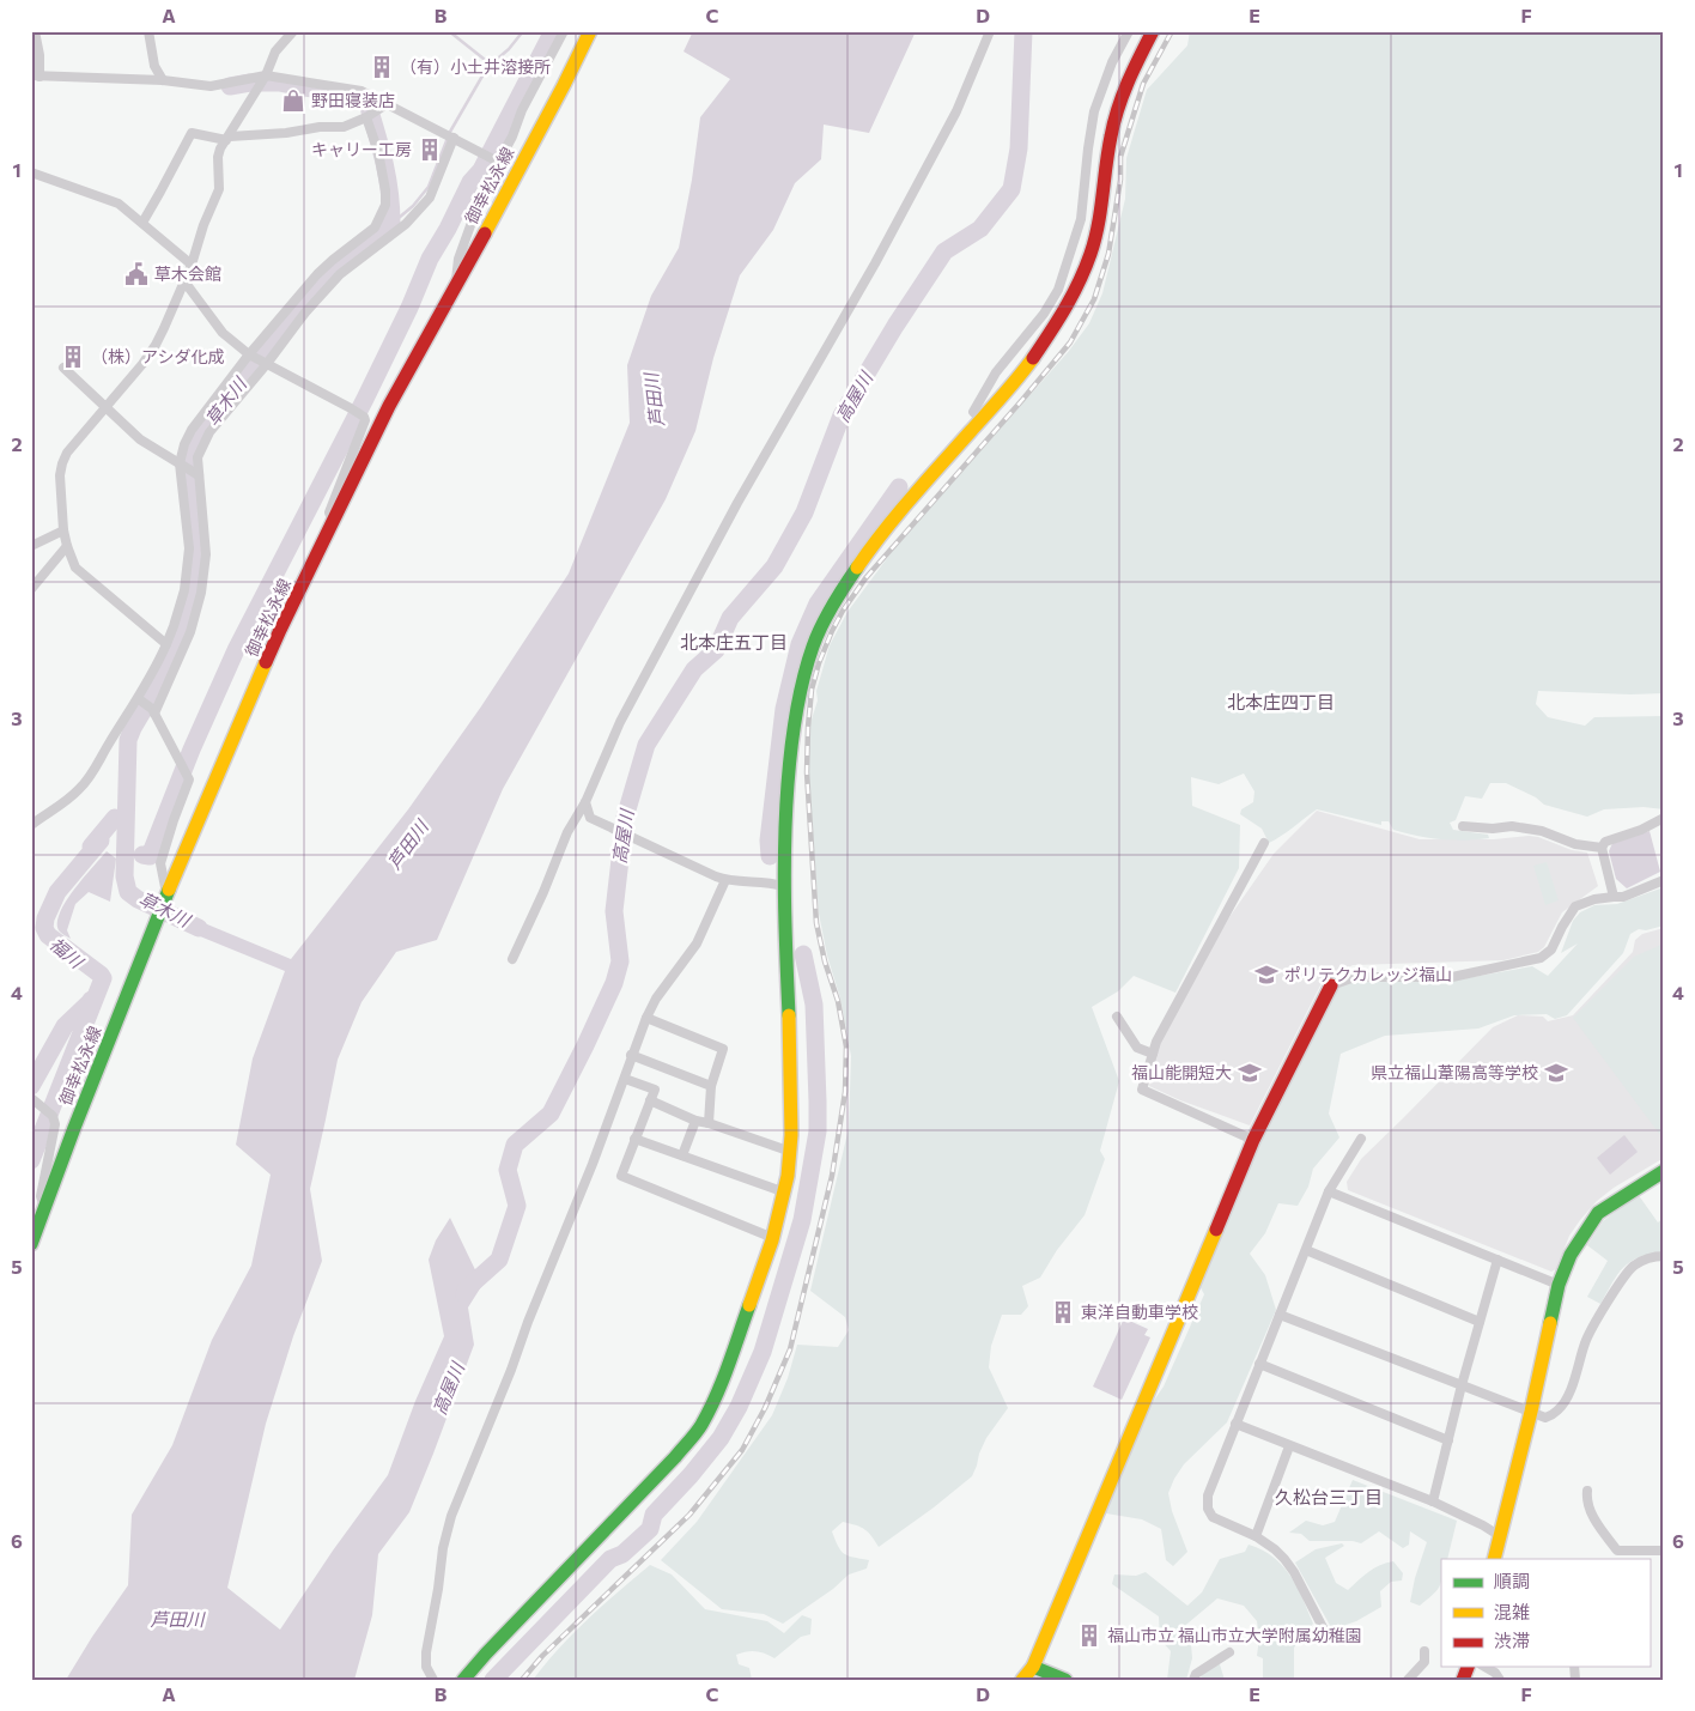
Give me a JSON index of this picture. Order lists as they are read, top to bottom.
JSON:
{
  "streets": {
    "street": ["御幸松永線"]
  },
  "districts": ["北本庄五丁目", "北本庄四丁目", "久松台三丁目"],
  "water": [
    "高屋川",
    "芦田川",
    "草木川",
    "福川"
  ],
  "places": {
    "building": [
      "（有）小土井溶接所",
      "キャリー工房",
      "（株）アシダ化成",
      "東洋自動車学校",
      "福山市立 福山市立大学附属幼稚園"
    ],
    "shop": ["野田寝装店"],
    "public building": ["草木会館"],
    "school or university": ["ポリテクカレッジ福山", "福山能開短大", "県立福山葦陽高等学校"]
  },
  "legend": ["順調", "混雑", "渋滞"],
  "grid": {
    "columns": [
      "A",
      "B",
      "C",
      "D",
      "E",
      "F"
    ],
    "rows": [
      "1",
      "2",
      "3",
      "4",
      "5",
      "6"
    ]
  }
}
